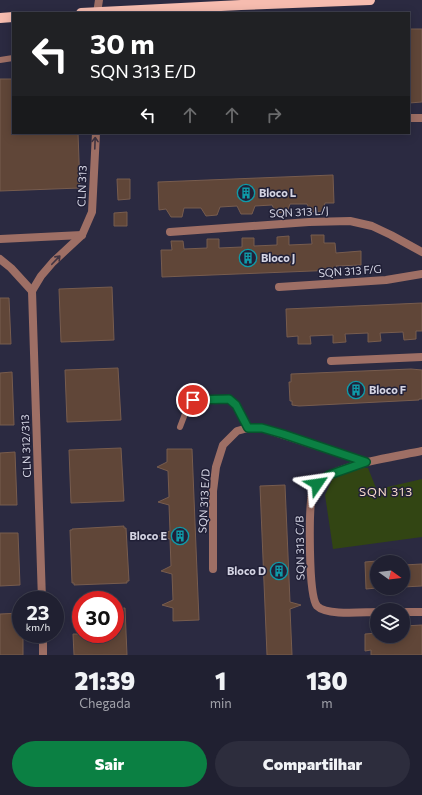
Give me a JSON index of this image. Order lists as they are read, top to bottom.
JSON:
{
  "streets": {
    "street": [
      "CLN 313",
      "SQN 313 L/J",
      "SQN 313 F/G",
      "CLN 312/313",
      "SQN 313 E/D",
      "SQN 313 C/B"
    ]
  },
  "crossings": [
    ["CLN 313", "CLN 312/313"]
  ],
  "one_way": ["CLN 313"],
  "districts": ["SQN 313"],
  "places": {
    "building": [
      "Bloco L",
      "Bloco J",
      "Bloco F",
      "Bloco E",
      "Bloco D"
    ]
  },
  "north": "right",
  "page": {
    "turn": ["30 m", "SQN 313 E/D"],
    "speed": "23 km/h",
    "limit": "30",
    "eta": [
      "21:39",
      "Chegada",
      "1",
      "min",
      "130",
      "m"
    ],
    "buttons": ["Sair", "Compartilhar"]
  }
}
